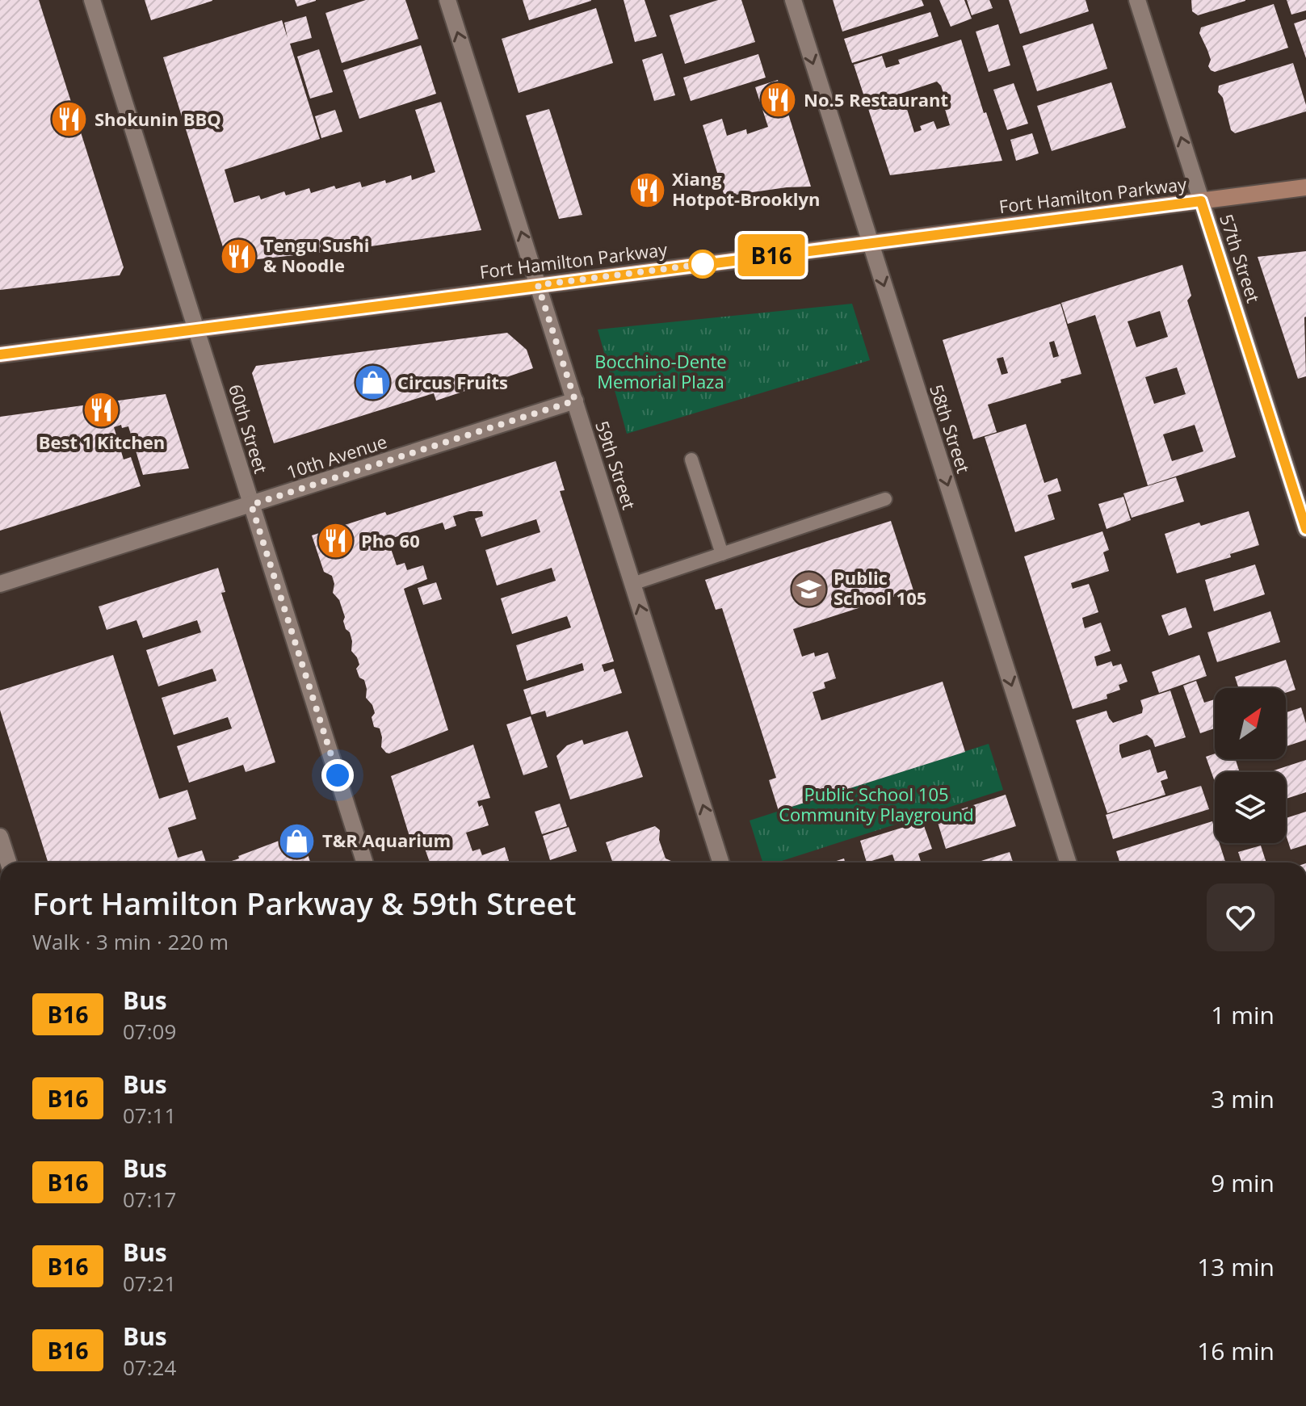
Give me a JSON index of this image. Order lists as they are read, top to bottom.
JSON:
{
  "streets": {
    "main road": ["Fort Hamilton Parkway"],
    "street": [
      "57th Street",
      "60th Street",
      "58th Street",
      "10th Avenue",
      "59th Street"
    ]
  },
  "crossings": [
    ["Fort Hamilton Parkway", "57th Street"],
    ["Fort Hamilton Parkway", "60th Street"],
    ["Fort Hamilton Parkway", "58th Street"],
    ["Fort Hamilton Parkway", "59th Street"],
    ["60th Street", "10th Avenue"],
    ["10th Avenue", "59th Street"]
  ],
  "one_way": ["57th Street", "58th Street", "59th Street"],
  "parks": ["Bocchino-Dente Memorial Plaza", "Public School 105 Community Playground"],
  "places": {
    "restaurant": [
      "No.5 Restaurant",
      "Shokunin BBQ",
      "Xiang Hotpot-Brooklyn",
      "Tengu Sushi & Noodle",
      "Best 1 Kitchen",
      "Pho 60"
    ],
    "shop": ["Circus Fruits", "T&R Aquarium"],
    "school or university": ["Public School 105"]
  },
  "lines": ["bus line B16"],
  "north": "top right",
  "page": {
    "on_map": "B16",
    "heading": ["Fort Hamilton Parkway & 59th Street", "Walk · 3 min · 220 m"],
    "list": [
      {
        "mark": "B16",
        "name": "Bus",
        "note": "07:09",
        "value": "1 min"
      },
      {
        "mark": "B16",
        "name": "Bus",
        "note": "07:11",
        "value": "3 min"
      },
      {
        "mark": "B16",
        "name": "Bus",
        "note": "07:17",
        "value": "9 min"
      },
      {
        "mark": "B16",
        "name": "Bus",
        "note": "07:21",
        "value": "13 min"
      },
      {
        "mark": "B16",
        "name": "Bus",
        "note": "07:24",
        "value": "16 min"
      }
    ]
  }
}
